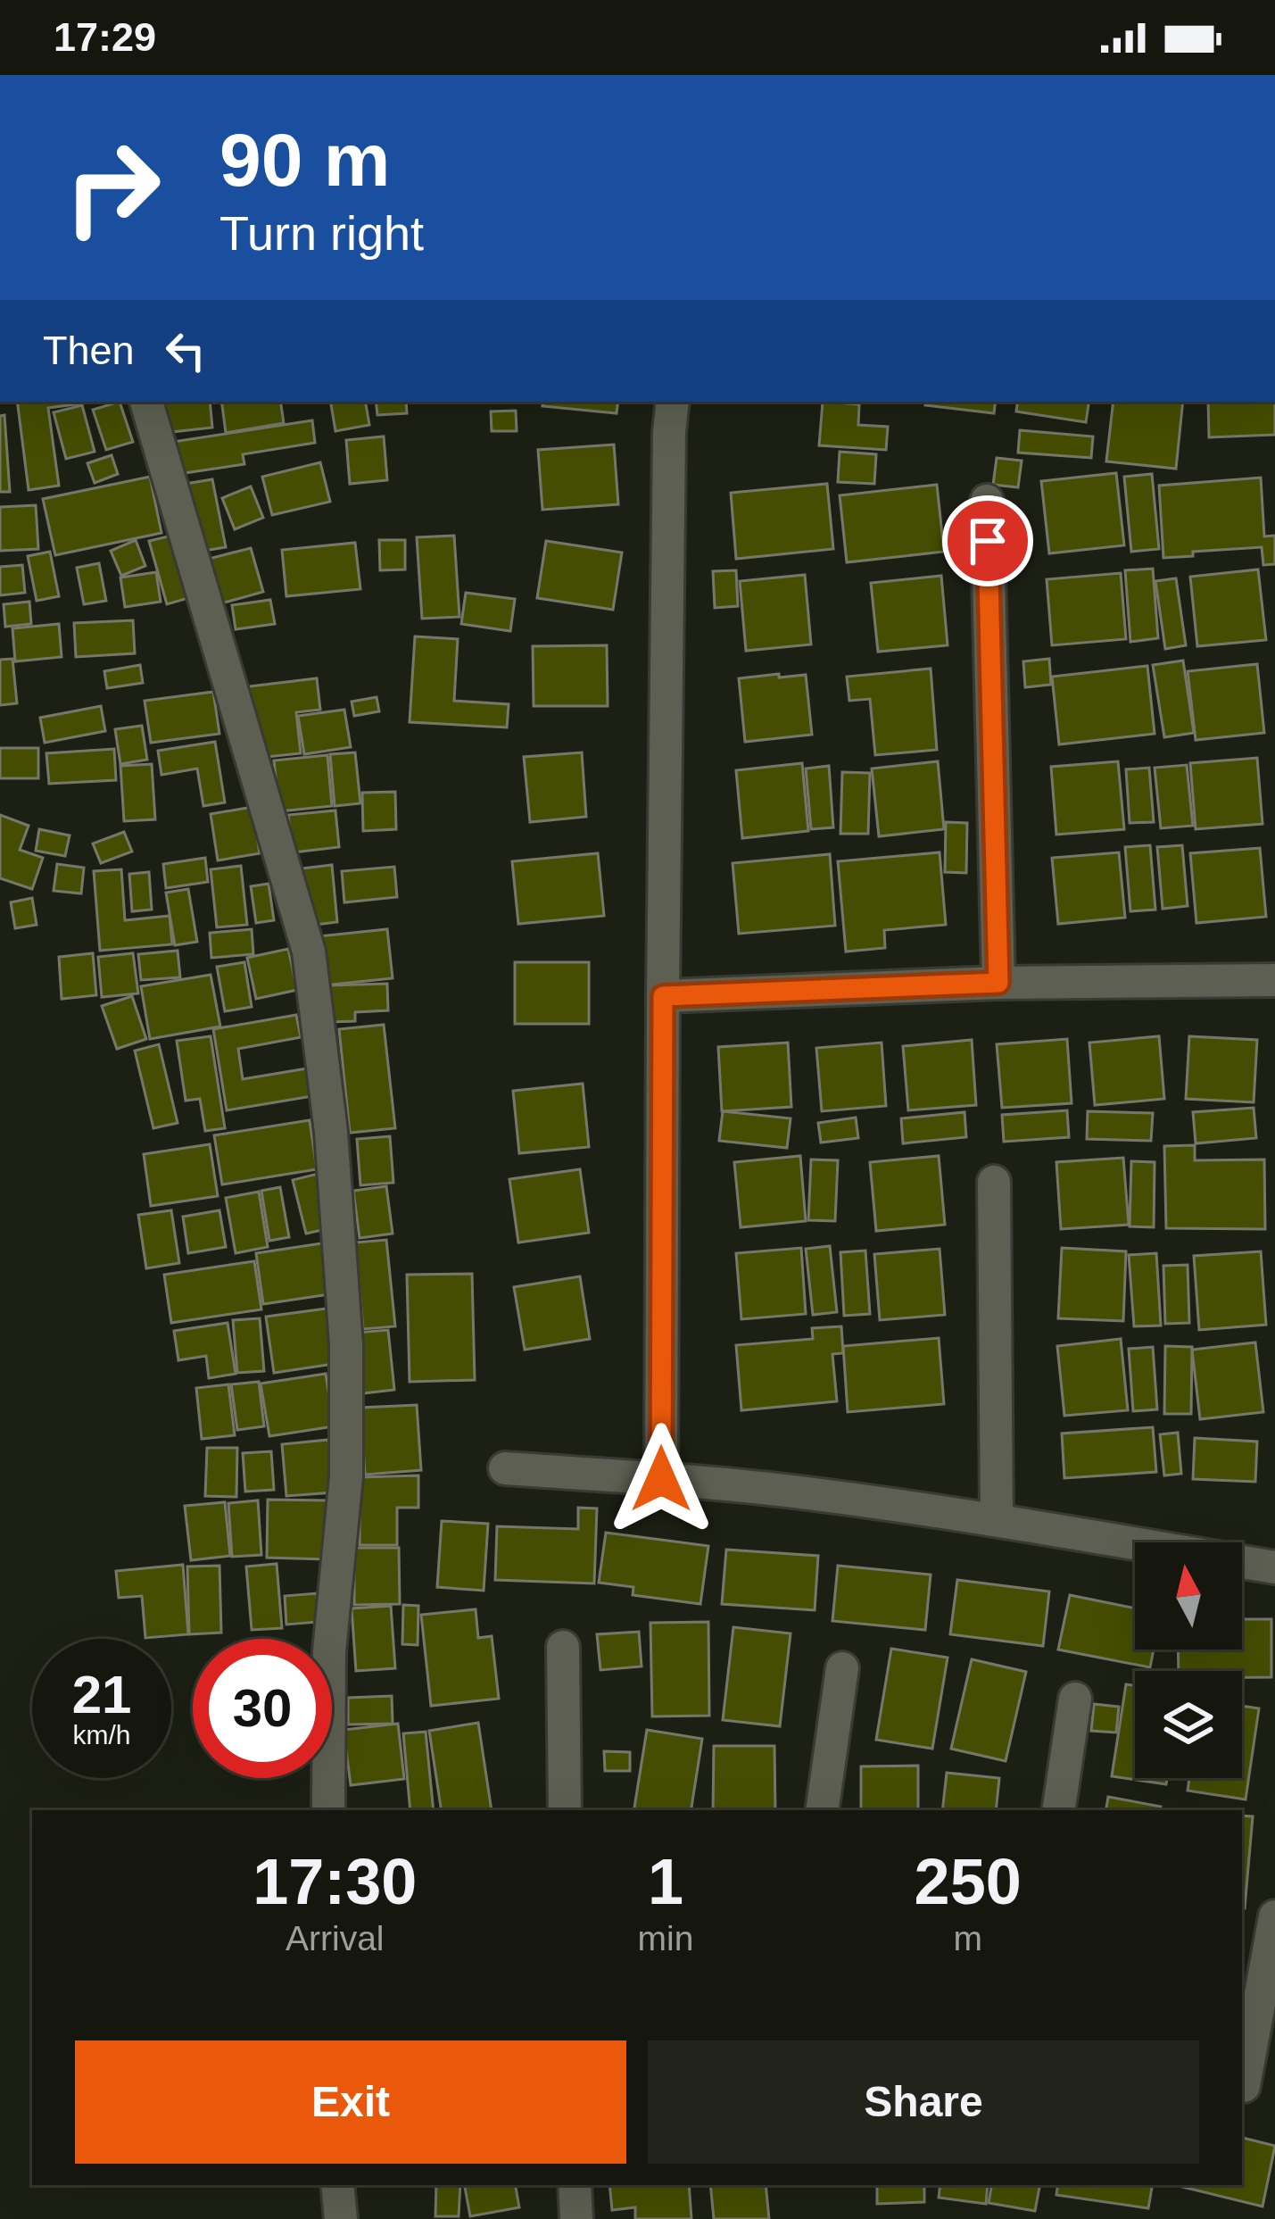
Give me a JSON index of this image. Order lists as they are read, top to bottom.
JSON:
{
  "north": "top",
  "page": {
    "status": "17:29",
    "turn": ["90 m", "Turn right"],
    "then": "Then",
    "speed": "21 km/h",
    "limit": "30",
    "eta": [
      "17:30",
      "Arrival",
      "1",
      "min",
      "250",
      "m"
    ],
    "buttons": ["Exit", "Share"]
  }
}
